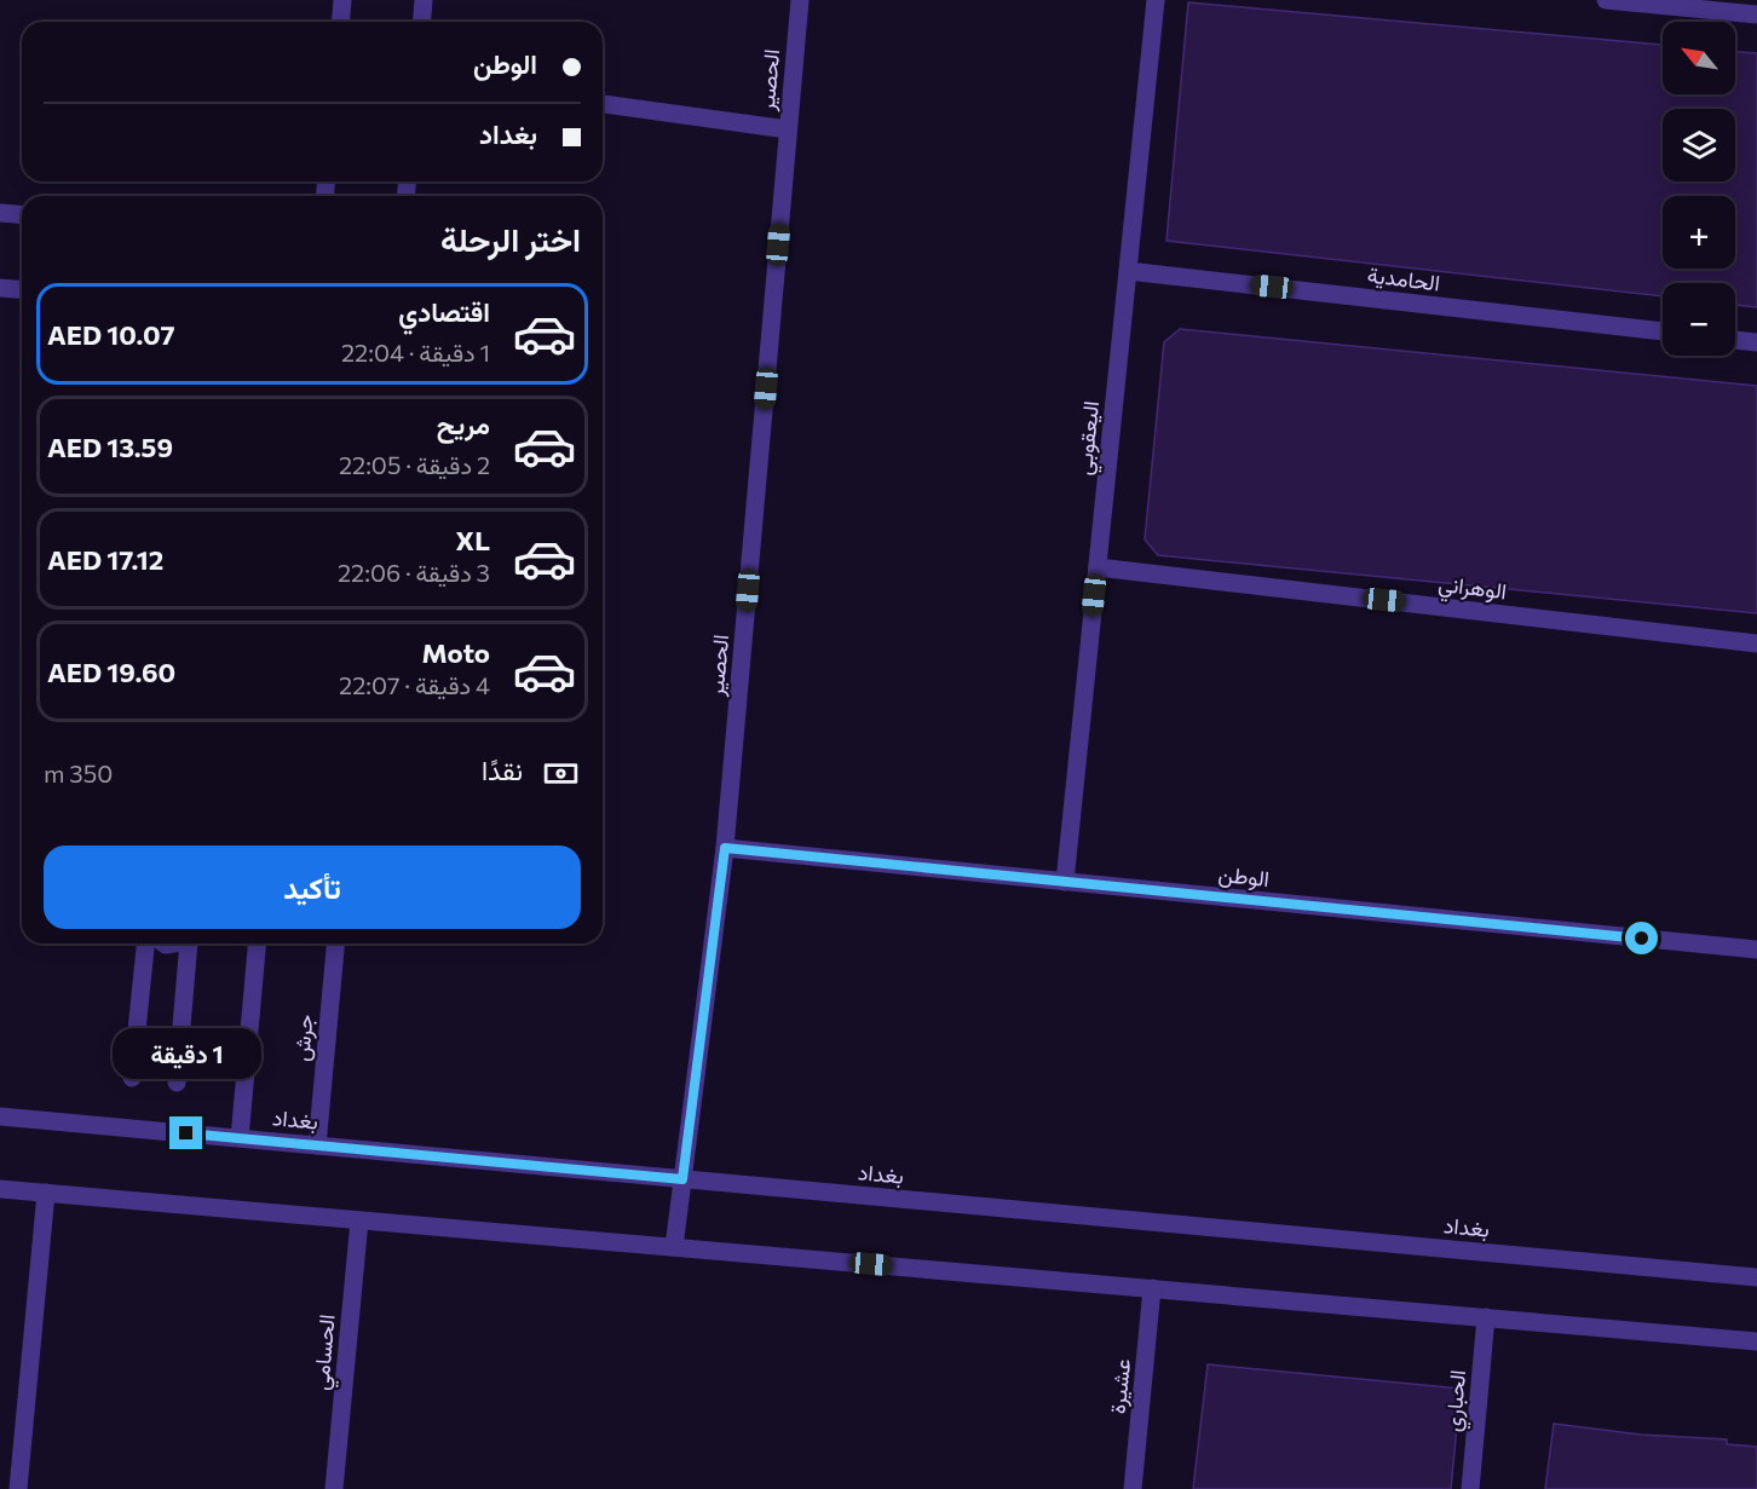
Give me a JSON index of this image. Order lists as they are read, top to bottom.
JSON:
{
  "streets": {
    "street": [
      "الحصير",
      "الحامدية",
      "اليعقوبي",
      "الوهراني",
      "الوطن",
      "جرش",
      "بغداد",
      "الحسامي",
      "عشيرة",
      "الحباري"
    ]
  },
  "crossings": [
    ["الحصير", "الوطن"],
    ["الحصير", "بغداد"],
    ["الحامدية", "اليعقوبي"],
    ["اليعقوبي", "الوهراني"],
    ["اليعقوبي", "الوطن"],
    ["جرش", "بغداد"]
  ],
  "north": "top left",
  "page": {
    "map_buttons": ["+", "−"],
    "banner": ["الوطن", "بغداد"],
    "heading": "اختر الرحلة",
    "list": [
      {
        "name": "اقتصادي",
        "note": "1 دقيقة · 22:04",
        "value": "AED 10.07"
      },
      {
        "name": "مريح",
        "note": "2 دقيقة · 22:05",
        "value": "AED 13.59"
      },
      {
        "name": "XL",
        "note": "3 دقيقة · 22:06",
        "value": "AED 17.12"
      },
      {
        "name": "Moto",
        "note": "4 دقيقة · 22:07",
        "value": "AED 19.60"
      }
    ],
    "pay": ["نقدًا", "350 m"],
    "buttons": "تأكيد",
    "bubble": "1 دقيقة"
  }
}
